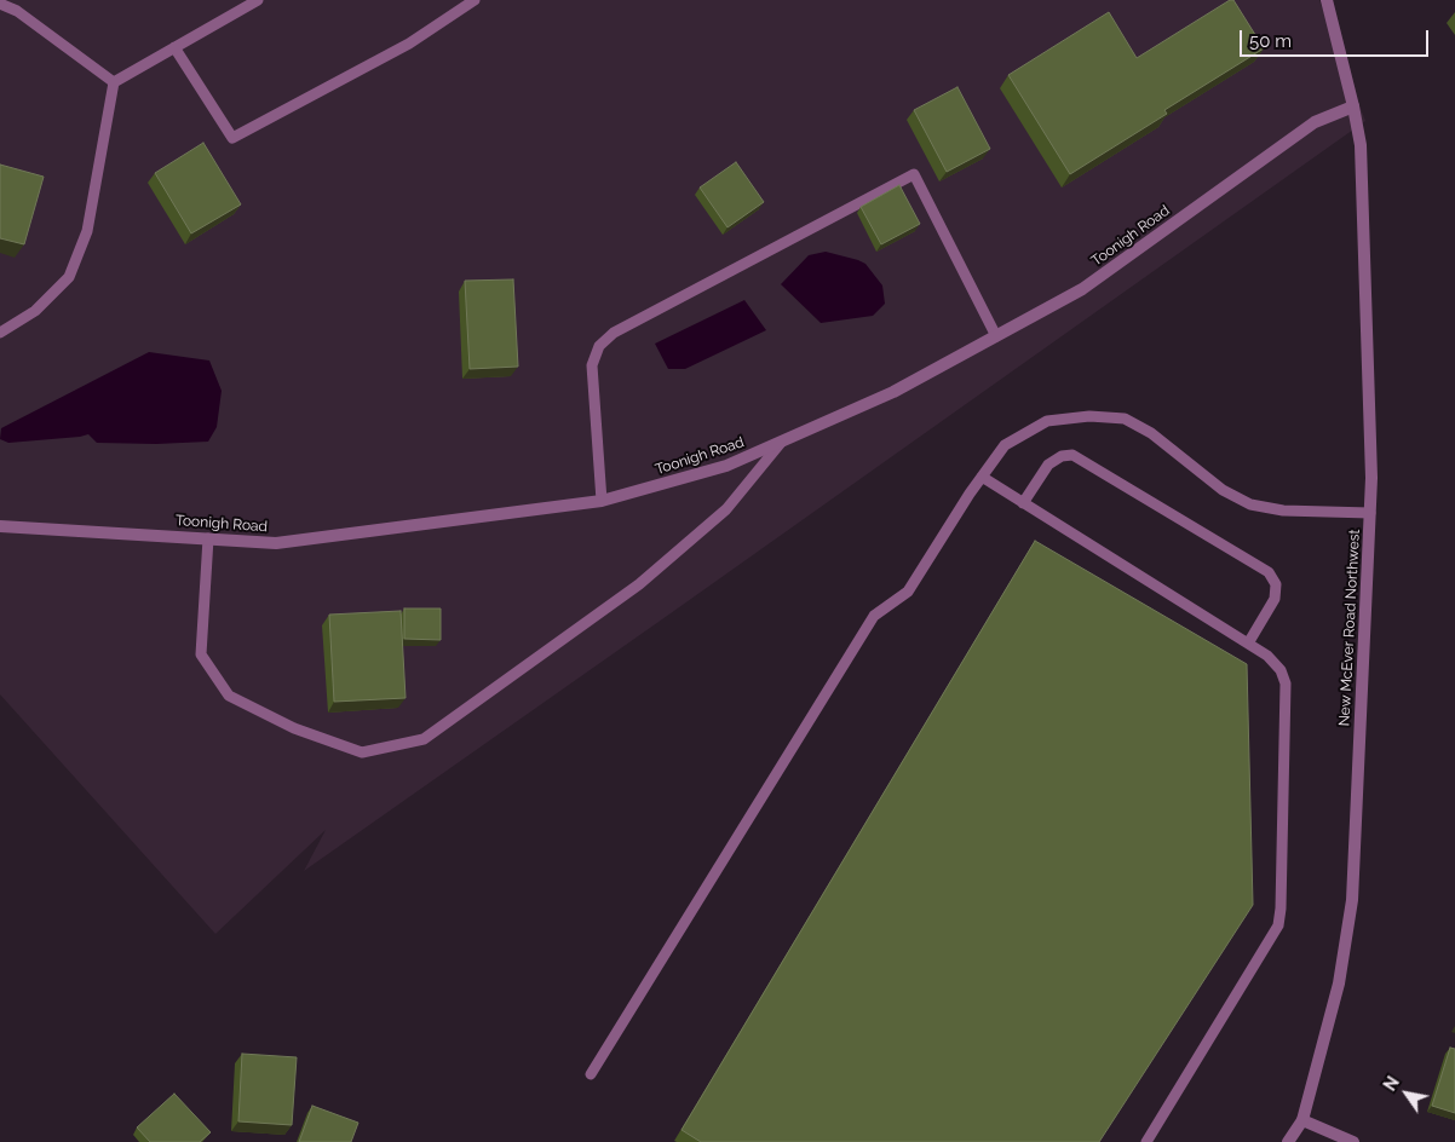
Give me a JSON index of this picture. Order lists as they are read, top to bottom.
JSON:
{
  "streets": {
    "street": ["Toonigh Road", "New McEver Road Northwest"]
  },
  "crossings": [
    ["Toonigh Road", "New McEver Road Northwest"]
  ],
  "scale_bar": "50 m",
  "north": "top left"
}
